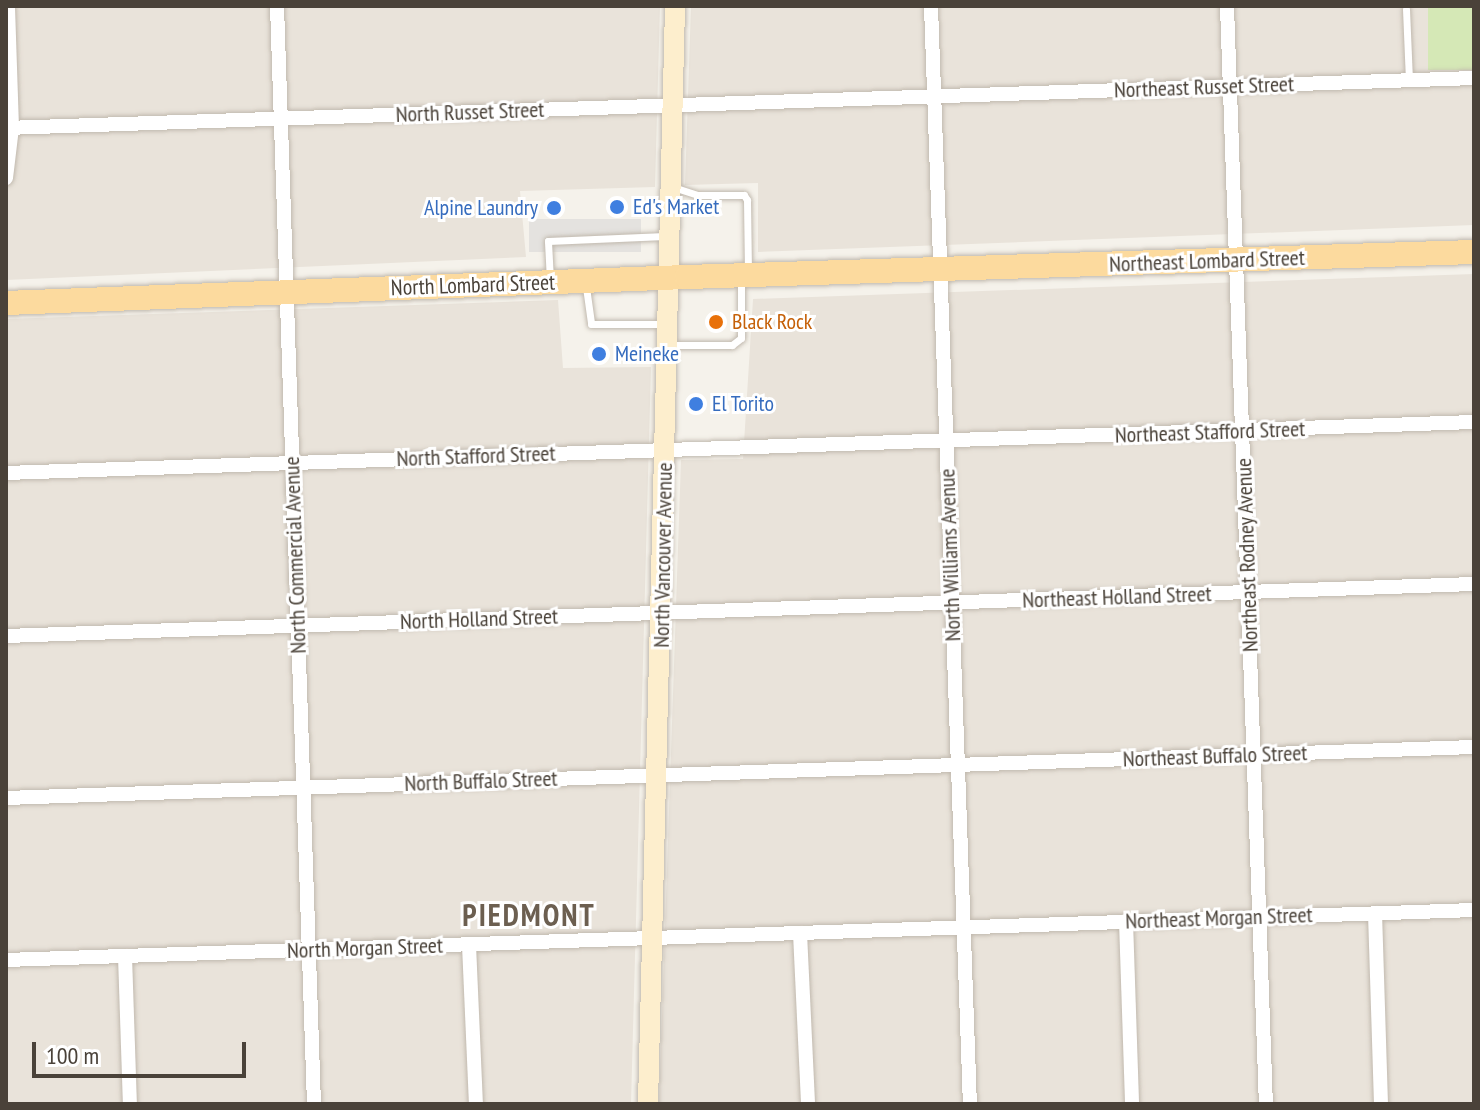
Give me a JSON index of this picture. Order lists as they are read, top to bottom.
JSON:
{
  "streets": {
    "main road": ["Northeast Lombard Street", "North Lombard Street"],
    "street": [
      "Northeast Russet Street",
      "North Russet Street",
      "Northeast Stafford Street",
      "North Stafford Street",
      "North Commercial Avenue",
      "North Vancouver Avenue",
      "North Williams Avenue",
      "Northeast Rodney Avenue",
      "Northeast Holland Street",
      "North Holland Street",
      "Northeast Buffalo Street",
      "North Buffalo Street",
      "Northeast Morgan Street",
      "North Morgan Street"
    ]
  },
  "crossings": [
    ["Northeast Russet Street", "North Russet Street"],
    ["Northeast Russet Street", "North Williams Avenue"],
    ["Northeast Russet Street", "Northeast Rodney Avenue"],
    ["North Russet Street", "North Commercial Avenue"],
    ["North Russet Street", "North Vancouver Avenue"],
    ["North Russet Street", "North Williams Avenue"],
    ["Northeast Lombard Street", "North Lombard Street"],
    ["Northeast Lombard Street", "North Williams Avenue"],
    ["Northeast Lombard Street", "Northeast Rodney Avenue"],
    ["North Lombard Street", "North Commercial Avenue"],
    ["North Lombard Street", "North Vancouver Avenue"],
    ["North Lombard Street", "North Williams Avenue"],
    ["Northeast Stafford Street", "North Stafford Street"],
    ["Northeast Stafford Street", "North Williams Avenue"],
    ["Northeast Stafford Street", "Northeast Rodney Avenue"],
    ["North Stafford Street", "North Commercial Avenue"],
    ["North Stafford Street", "North Vancouver Avenue"],
    ["North Stafford Street", "North Williams Avenue"],
    ["North Commercial Avenue", "North Holland Street"],
    ["North Commercial Avenue", "North Buffalo Street"],
    ["North Commercial Avenue", "North Morgan Street"],
    ["North Vancouver Avenue", "North Holland Street"],
    ["North Vancouver Avenue", "North Buffalo Street"],
    ["North Vancouver Avenue", "North Morgan Street"],
    ["North Williams Avenue", "Northeast Holland Street"],
    ["North Williams Avenue", "North Holland Street"],
    ["North Williams Avenue", "Northeast Buffalo Street"],
    ["North Williams Avenue", "North Buffalo Street"],
    ["North Williams Avenue", "Northeast Morgan Street"],
    ["North Williams Avenue", "North Morgan Street"],
    ["Northeast Rodney Avenue", "Northeast Holland Street"],
    ["Northeast Rodney Avenue", "Northeast Buffalo Street"],
    ["Northeast Rodney Avenue", "Northeast Morgan Street"],
    ["Northeast Holland Street", "North Holland Street"],
    ["Northeast Buffalo Street", "North Buffalo Street"],
    ["Northeast Morgan Street", "North Morgan Street"]
  ],
  "districts": ["PIEDMONT"],
  "places": [
    "Ed's Market",
    "Alpine Laundry",
    "Black Rock",
    "Meineke",
    "El Torito"
  ],
  "scale_bar": "100 m"
}
